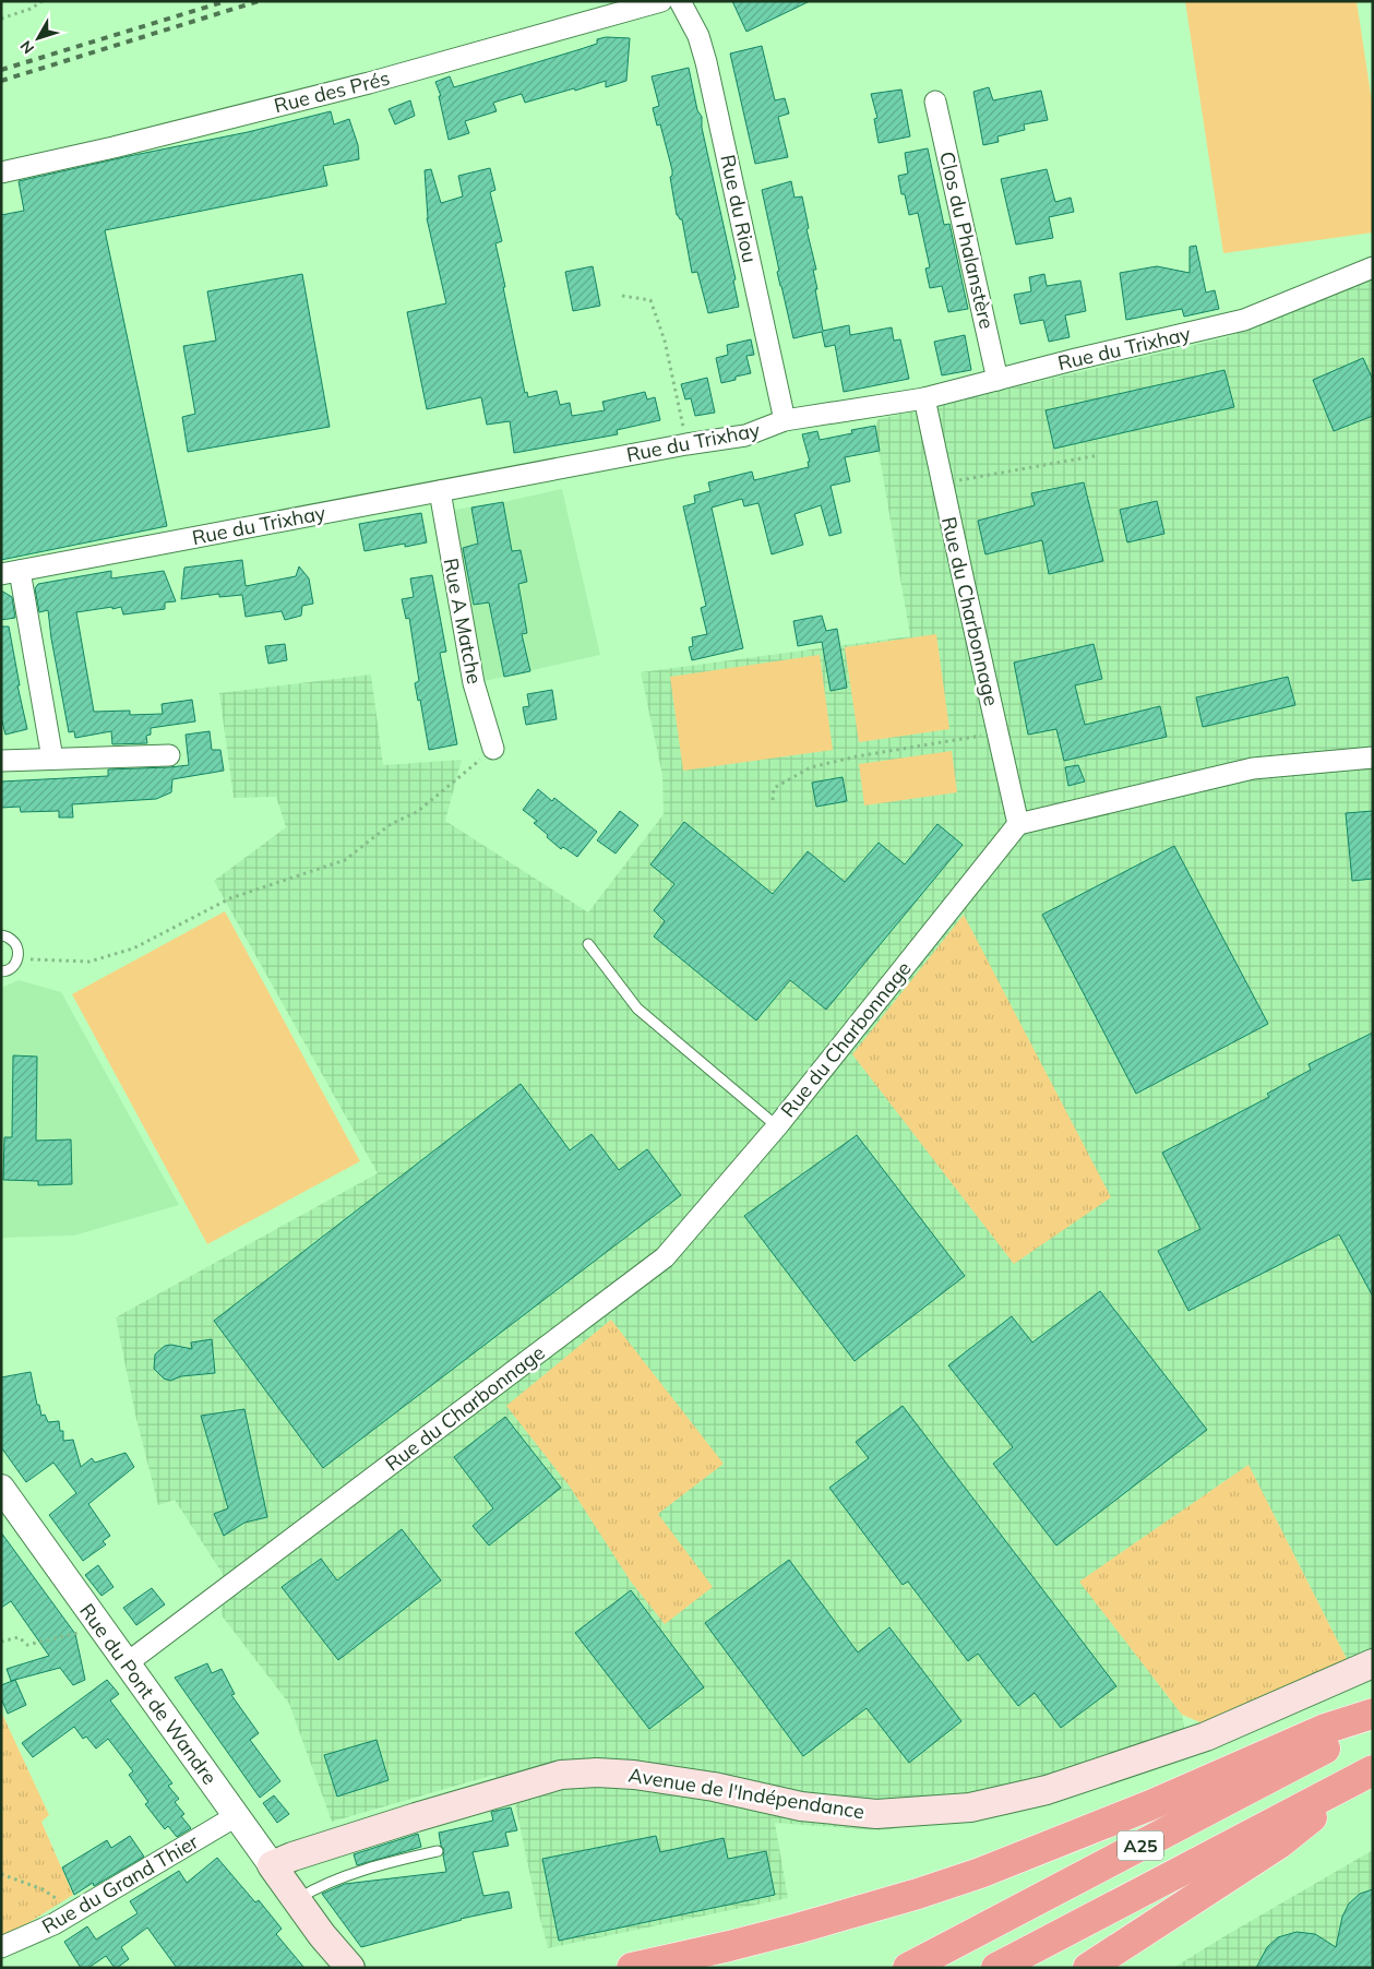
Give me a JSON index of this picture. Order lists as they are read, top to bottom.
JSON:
{
  "streets": {
    "highway": ["A25"],
    "main road": ["Rue du Pont de Wandre", "Avenue de l'Indépendance"],
    "street": [
      "Rue des Prés",
      "Rue du Riou",
      "Clos du Phalanstère",
      "Rue du Trixhay",
      "Rue du Charbonnage",
      "Rue A Matche",
      "Rue du Grand Thier"
    ]
  },
  "crossings": [
    ["Rue du Riou", "Rue du Trixhay"],
    ["Clos du Phalanstère", "Rue du Trixhay"],
    ["Rue du Trixhay", "Rue du Charbonnage"],
    ["Rue du Trixhay", "Rue A Matche"],
    ["Rue du Charbonnage", "Rue du Pont de Wandre"],
    ["Rue du Pont de Wandre", "Avenue de l'Indépendance"],
    ["Rue du Pont de Wandre", "Rue du Grand Thier"]
  ],
  "north": "bottom left"
}
